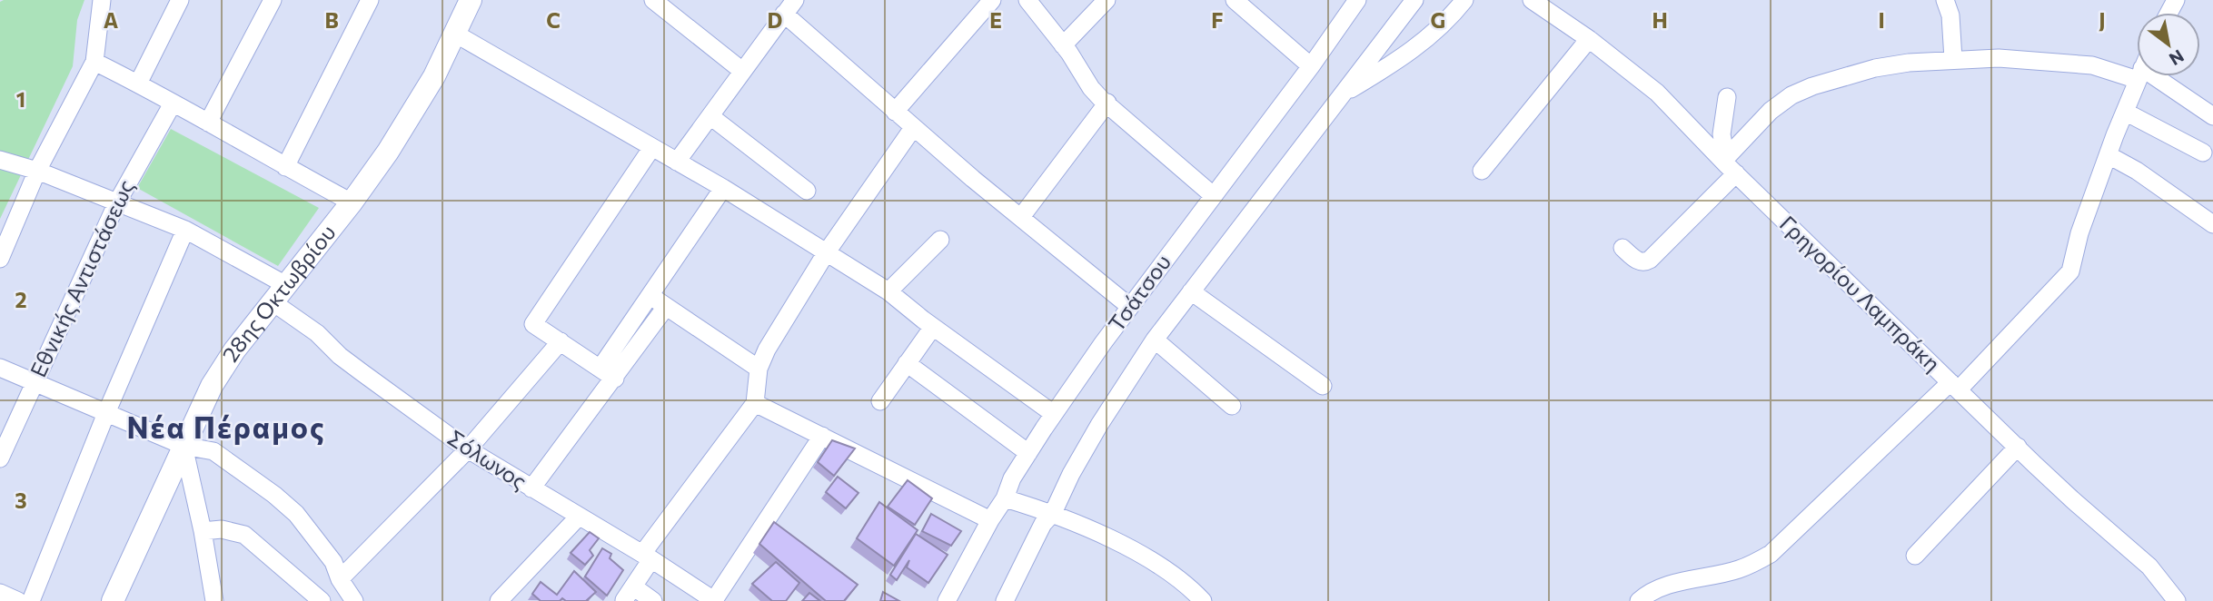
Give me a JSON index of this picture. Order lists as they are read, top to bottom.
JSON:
{
  "streets": {
    "main road": ["28ης Οκτωβρίου"],
    "street": [
      "Εθνικής Αντιστάσεως",
      "Τσάτσου",
      "Γρηγορίου Λαμπράκη",
      "Σόλωνος"
    ]
  },
  "crossings": [
    ["Εθνικής Αντιστάσεως", "Σόλωνος"],
    ["28ης Οκτωβρίου", "Σόλωνος"]
  ],
  "districts": ["Νέα Πέραμος"],
  "north": "bottom right",
  "grid": {
    "columns": [
      "A",
      "B",
      "C",
      "D",
      "E",
      "F",
      "G",
      "H",
      "I",
      "J"
    ],
    "rows": ["1", "2", "3"]
  }
}
